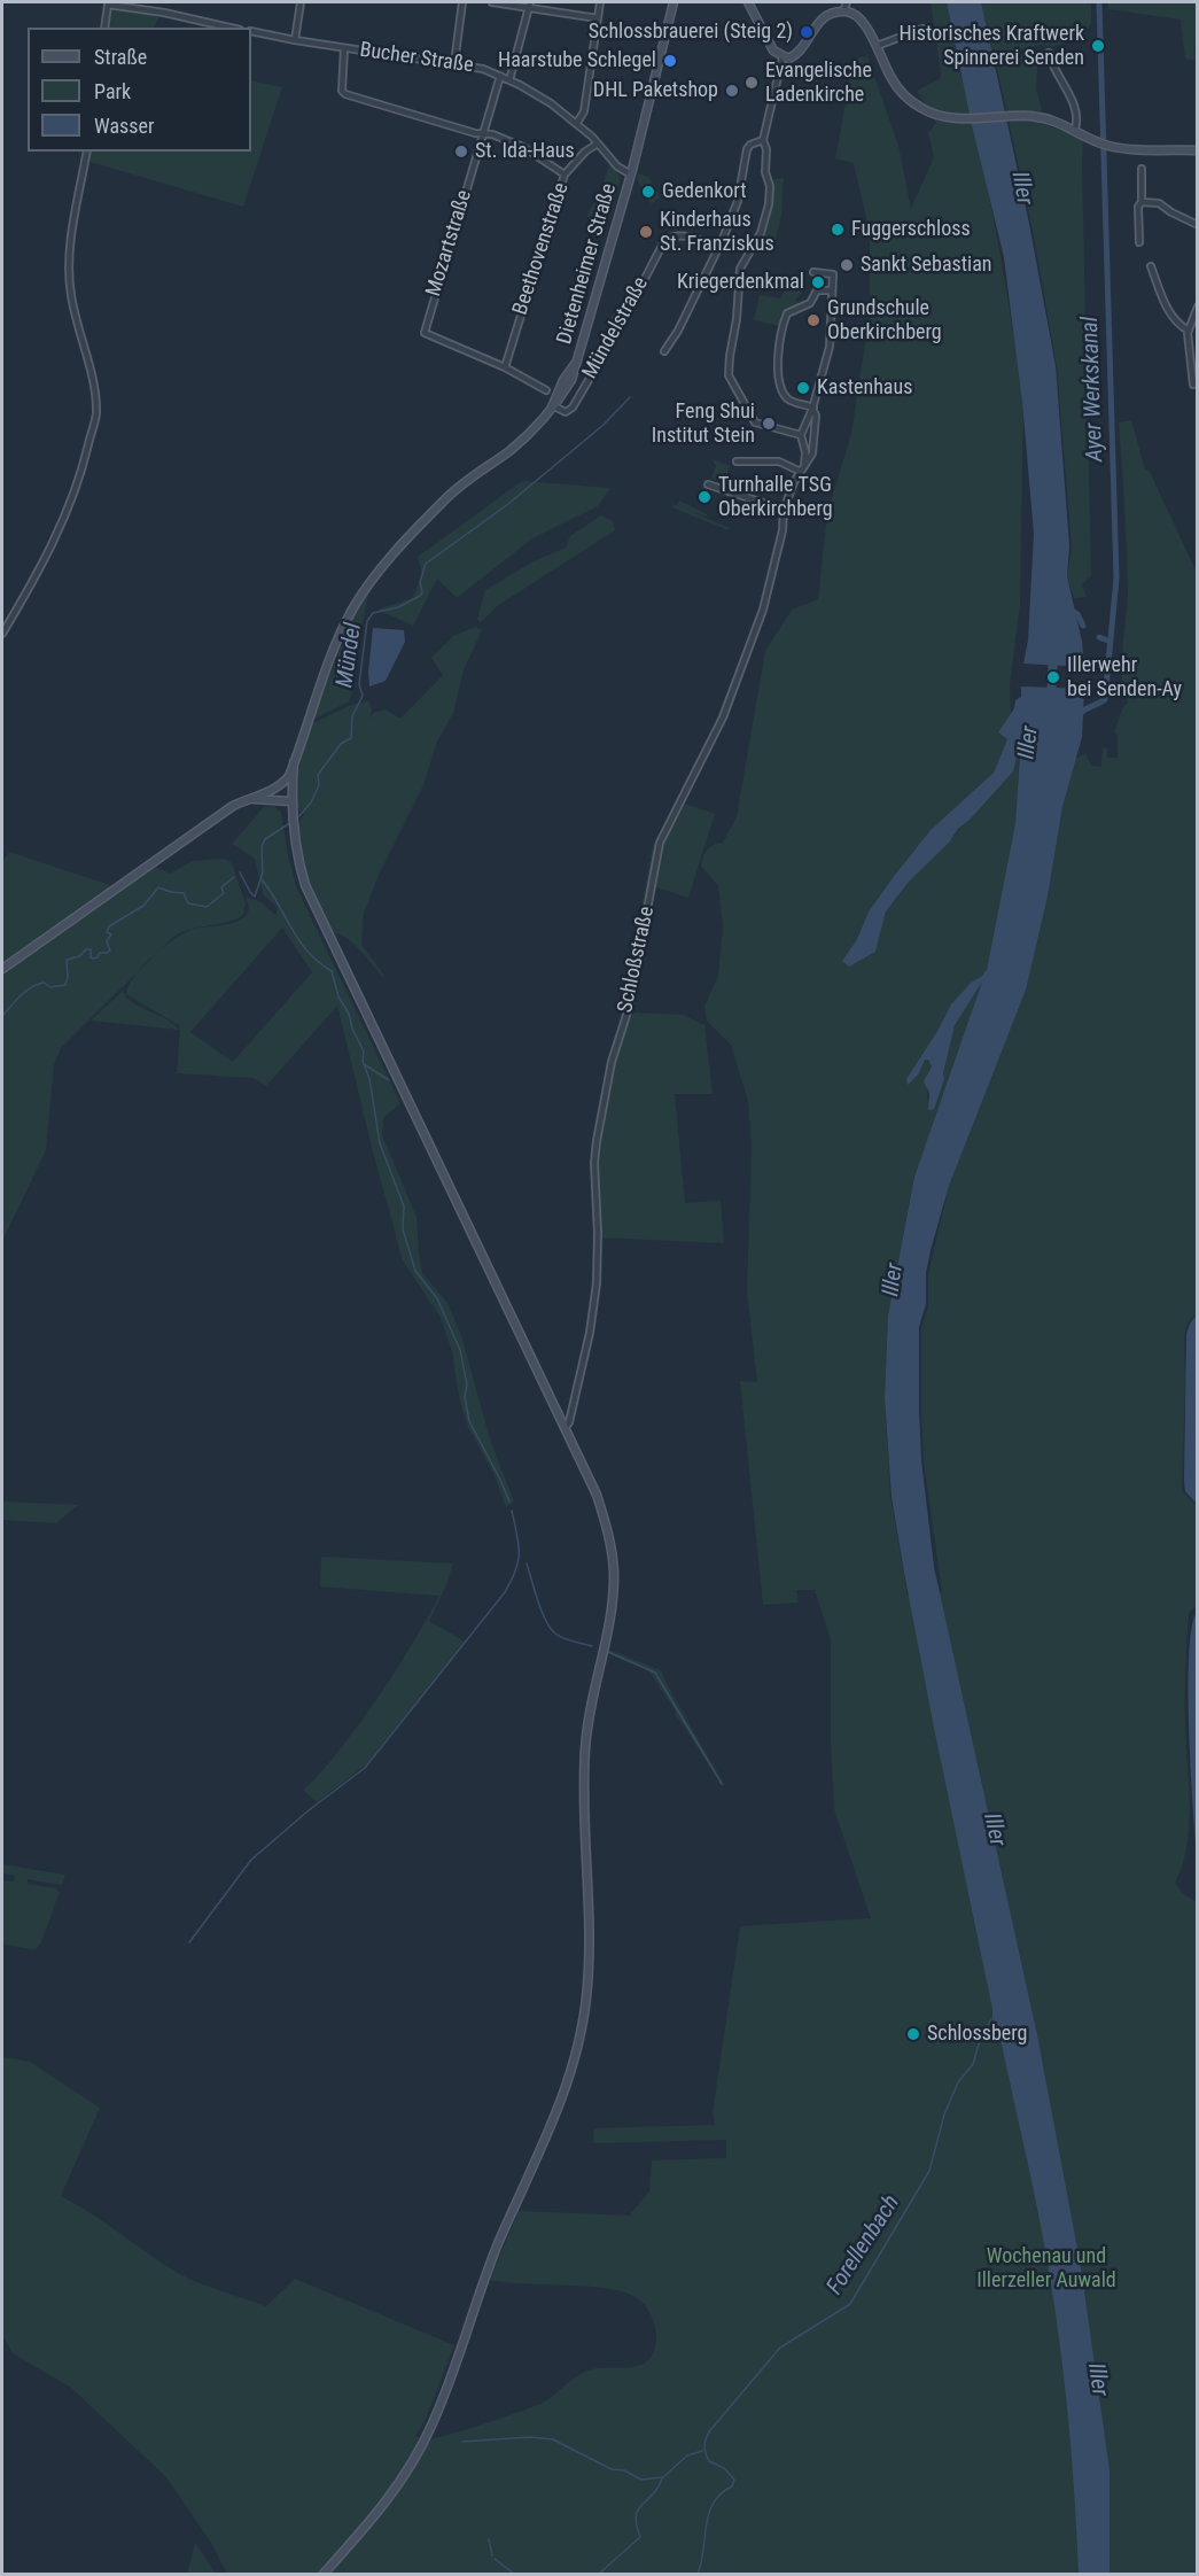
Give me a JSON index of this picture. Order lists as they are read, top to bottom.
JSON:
{
  "streets": {
    "main road": ["Dietenheimer Straße"],
    "street": [
      "Bucher Straße",
      "Mozartstraße",
      "Beethovenstraße",
      "Mündelstraße",
      "Schloßstraße"
    ]
  },
  "crossings": [
    ["Bucher Straße", "Mozartstraße"],
    ["Bucher Straße", "Beethovenstraße"],
    ["Bucher Straße", "Dietenheimer Straße"],
    ["Mozartstraße", "Beethovenstraße"],
    ["Dietenheimer Straße", "Mündelstraße"]
  ],
  "water": [
    "Iller",
    "Ayer Werkskanal",
    "Mündel",
    "Forellenbach"
  ],
  "parks": ["Wochenau und Illerzeller Auwald"],
  "places": [
    "Schlossbrauerei (Steig 2)",
    "Historisches Kraftwerk Spinnerei Senden",
    "Haarstube Schlegel",
    "Evangelische Ladenkirche",
    "DHL Paketshop",
    "St. Ida-Haus",
    "Gedenkort",
    "Fuggerschloss",
    "Kinderhaus St. Franziskus",
    "Sankt Sebastian",
    "Kriegerdenkmal",
    "Grundschule Oberkirchberg",
    "Kastenhaus",
    "Feng Shui Institut Stein",
    "Turnhalle TSG Oberkirchberg",
    "Illerwehr bei Senden-Ay",
    "Schlossberg"
  ],
  "legend": ["Straße", "Park", "Wasser"]
}
